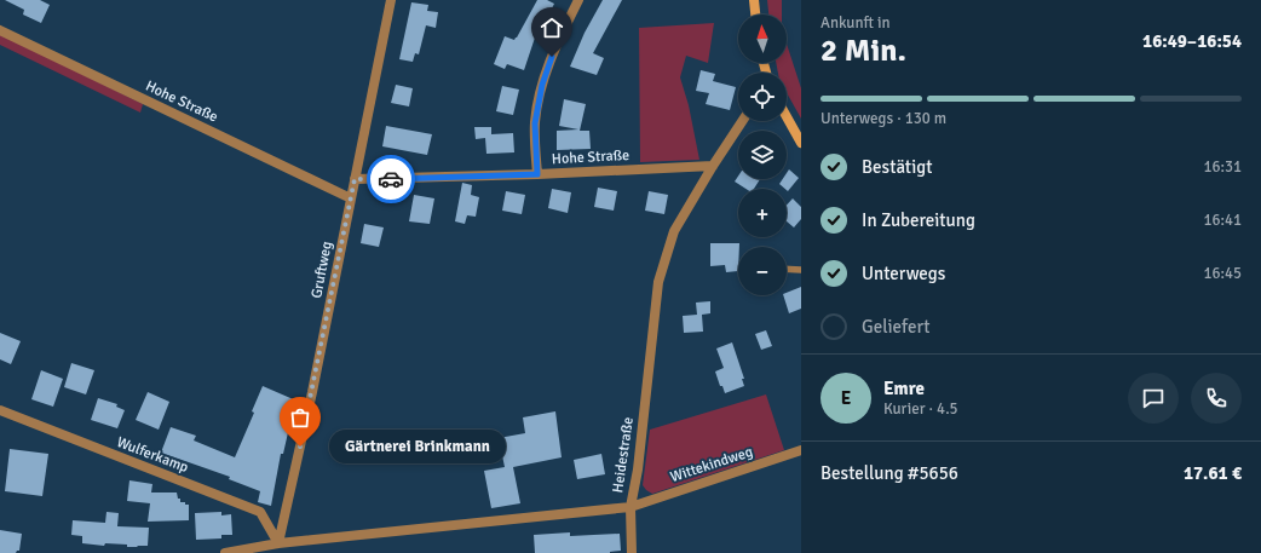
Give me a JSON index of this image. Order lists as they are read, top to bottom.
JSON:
{
  "streets": {
    "street": [
      "Hohe Straße",
      "Gruftweg",
      "Wulferkamp",
      "Heidestraße",
      "Wittekindweg"
    ]
  },
  "crossings": [
    ["Hohe Straße", "Gruftweg"],
    ["Hohe Straße", "Heidestraße"],
    ["Gruftweg", "Wulferkamp"],
    ["Gruftweg", "Heidestraße"],
    ["Wulferkamp", "Heidestraße"],
    ["Heidestraße", "Wittekindweg"]
  ],
  "places": ["Gärtnerei Brinkmann"],
  "north": "top",
  "page": {
    "heading": ["2 Min.", "Ankunft in", "16:49–16:54"],
    "panel": [
      "Emre",
      "Kurier · 4.5",
      "Bestellung #5656",
      "17.61 €"
    ],
    "map_buttons": ["+", "−"],
    "bar": "Unterwegs · 130 m",
    "list": [
      ["Bestätigt", "16:31"],
      ["In Zubereitung", "16:41"],
      ["Unterwegs", "16:45"],
      "Geliefert"
    ],
    "round": "E",
    "bubble": "Gärtnerei Brinkmann"
  }
}
